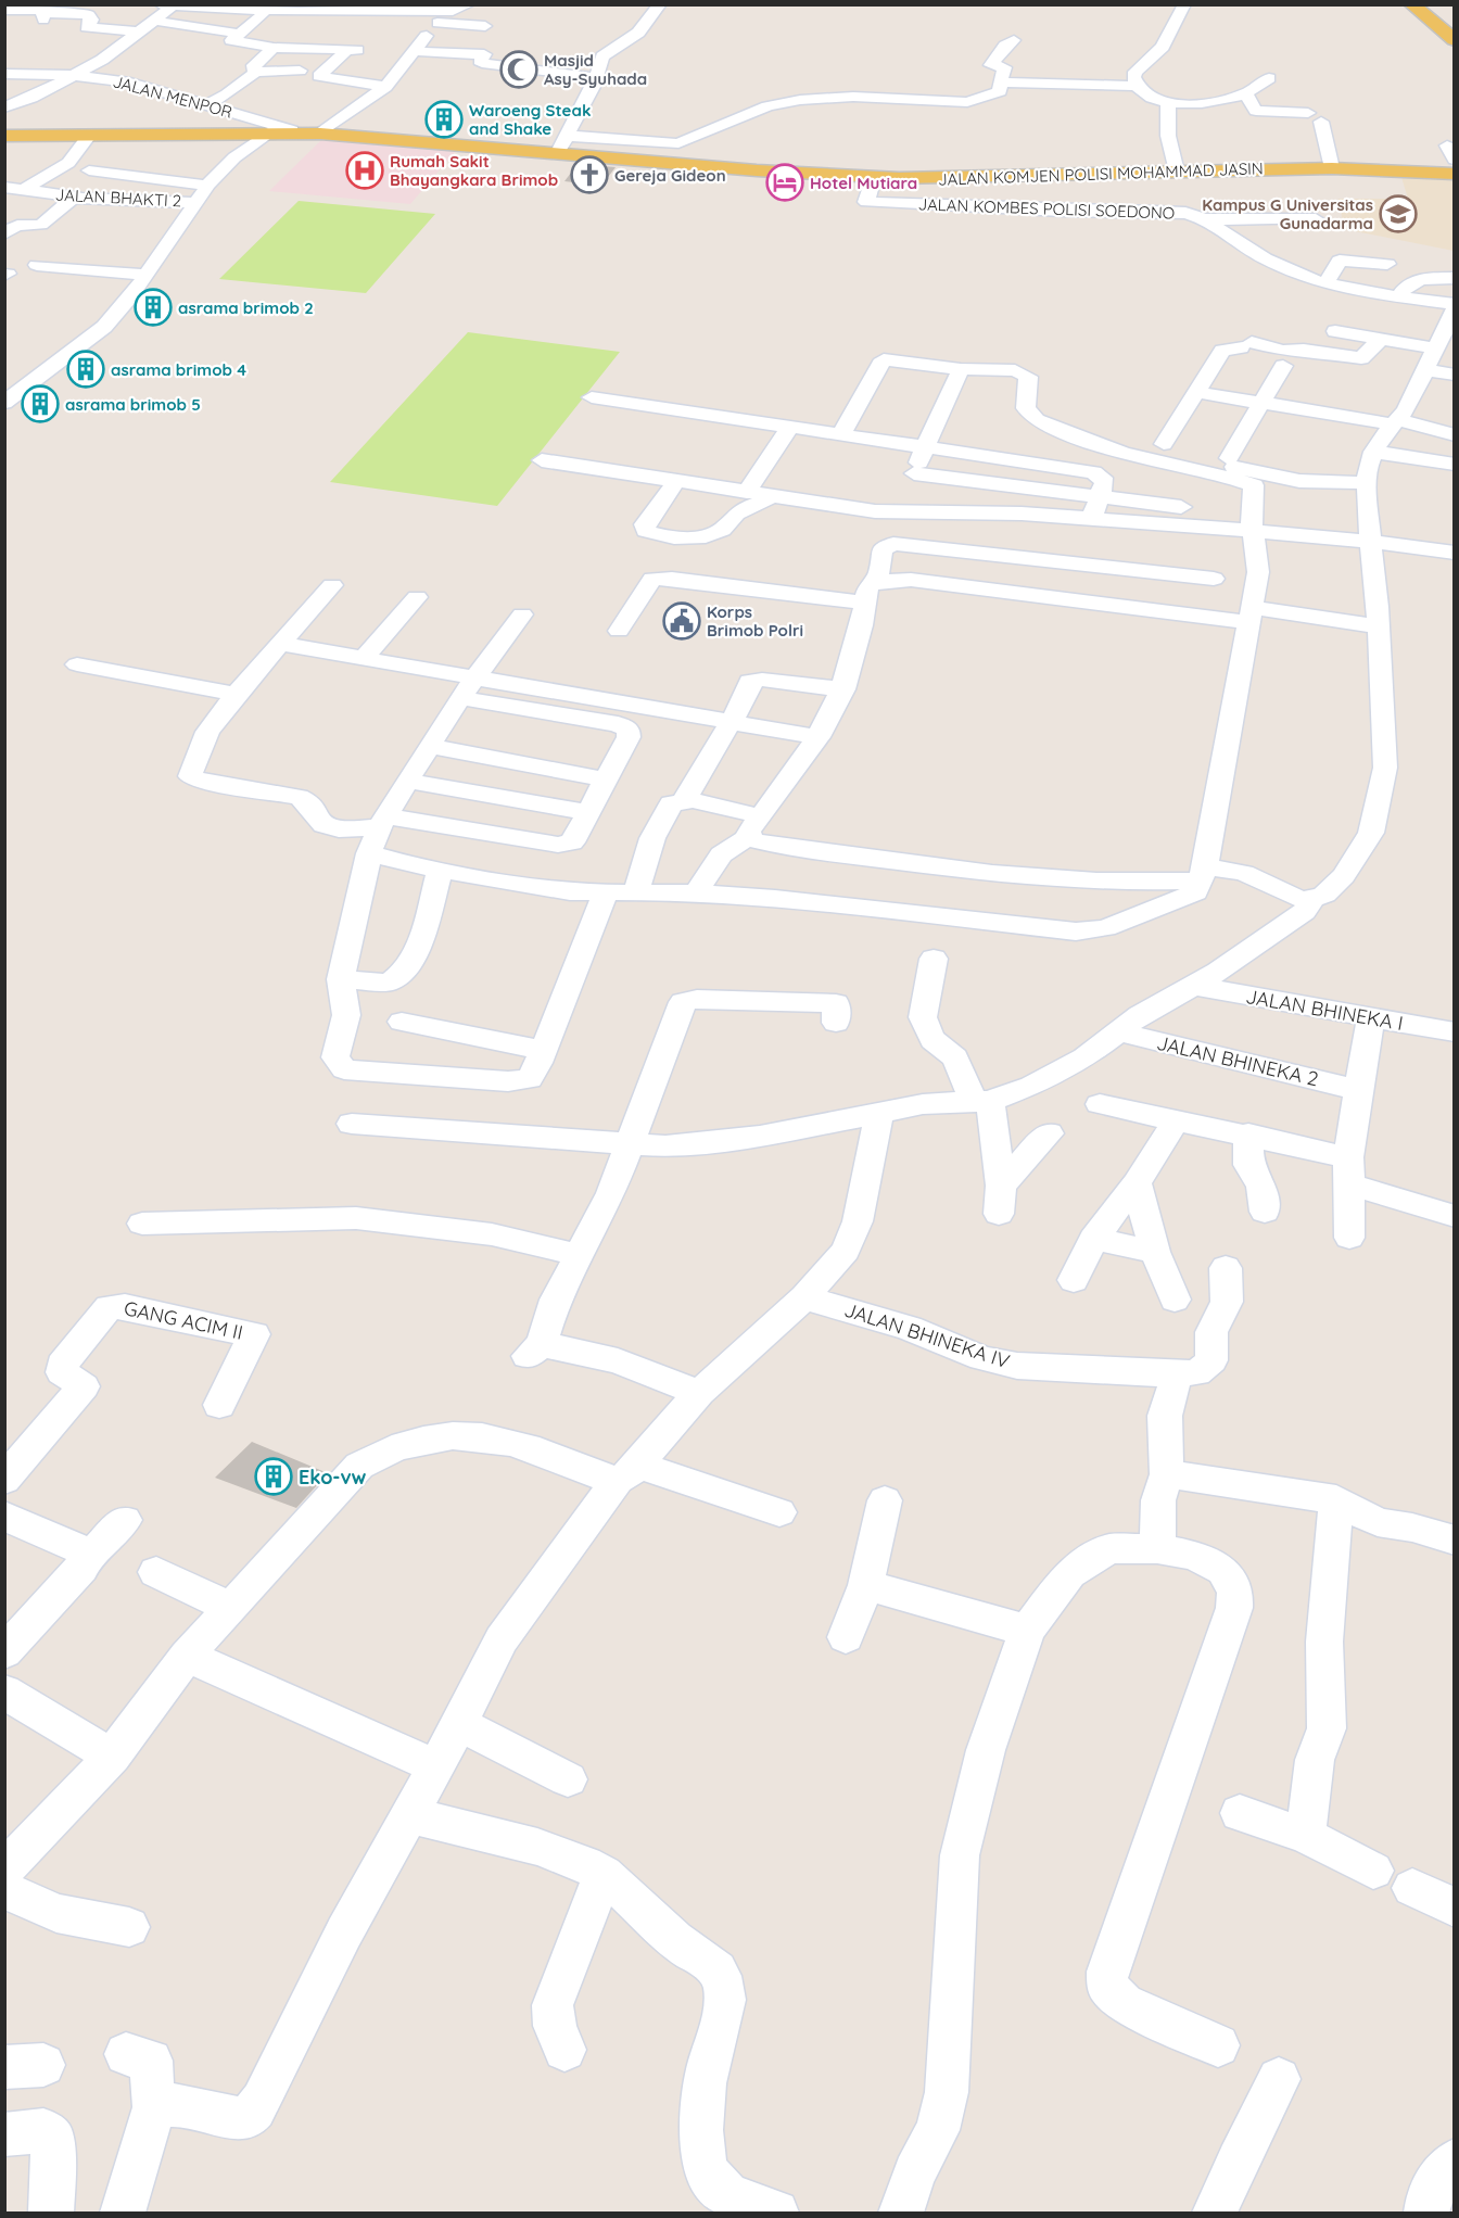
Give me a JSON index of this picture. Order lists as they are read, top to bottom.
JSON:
{
  "streets": {
    "main road": ["JALAN KOMJEN POLISI MOHAMMAD JASIN"],
    "street": [
      "JALAN MENPOR",
      "JALAN BHAKTI 2",
      "JALAN KOMBES POLISI SOEDONO",
      "JALAN BHINEKA I",
      "JALAN BHINEKA 2",
      "GANG ACIM II",
      "JALAN BHINEKA IV"
    ]
  },
  "crossings": [
    ["JALAN MENPOR", "JALAN KOMJEN POLISI MOHAMMAD JASIN"],
    ["JALAN KOMJEN POLISI MOHAMMAD JASIN", "JALAN KOMBES POLISI SOEDONO"]
  ],
  "places": {
    "mosque": ["Masjid Asy-Syuhada"],
    "building": [
      "Waroeng Steak and Shake",
      "asrama brimob 2",
      "asrama brimob 4",
      "asrama brimob 5",
      "Eko-vw"
    ],
    "hospital": ["Rumah Sakit Bhayangkara Brimob"],
    "church": ["Gereja Gideon"],
    "hotel": ["Hotel Mutiara"],
    "school or university": ["Kampus G Universitas Gunadarma"],
    "public building": ["Korps Brimob Polri"]
  }
}
